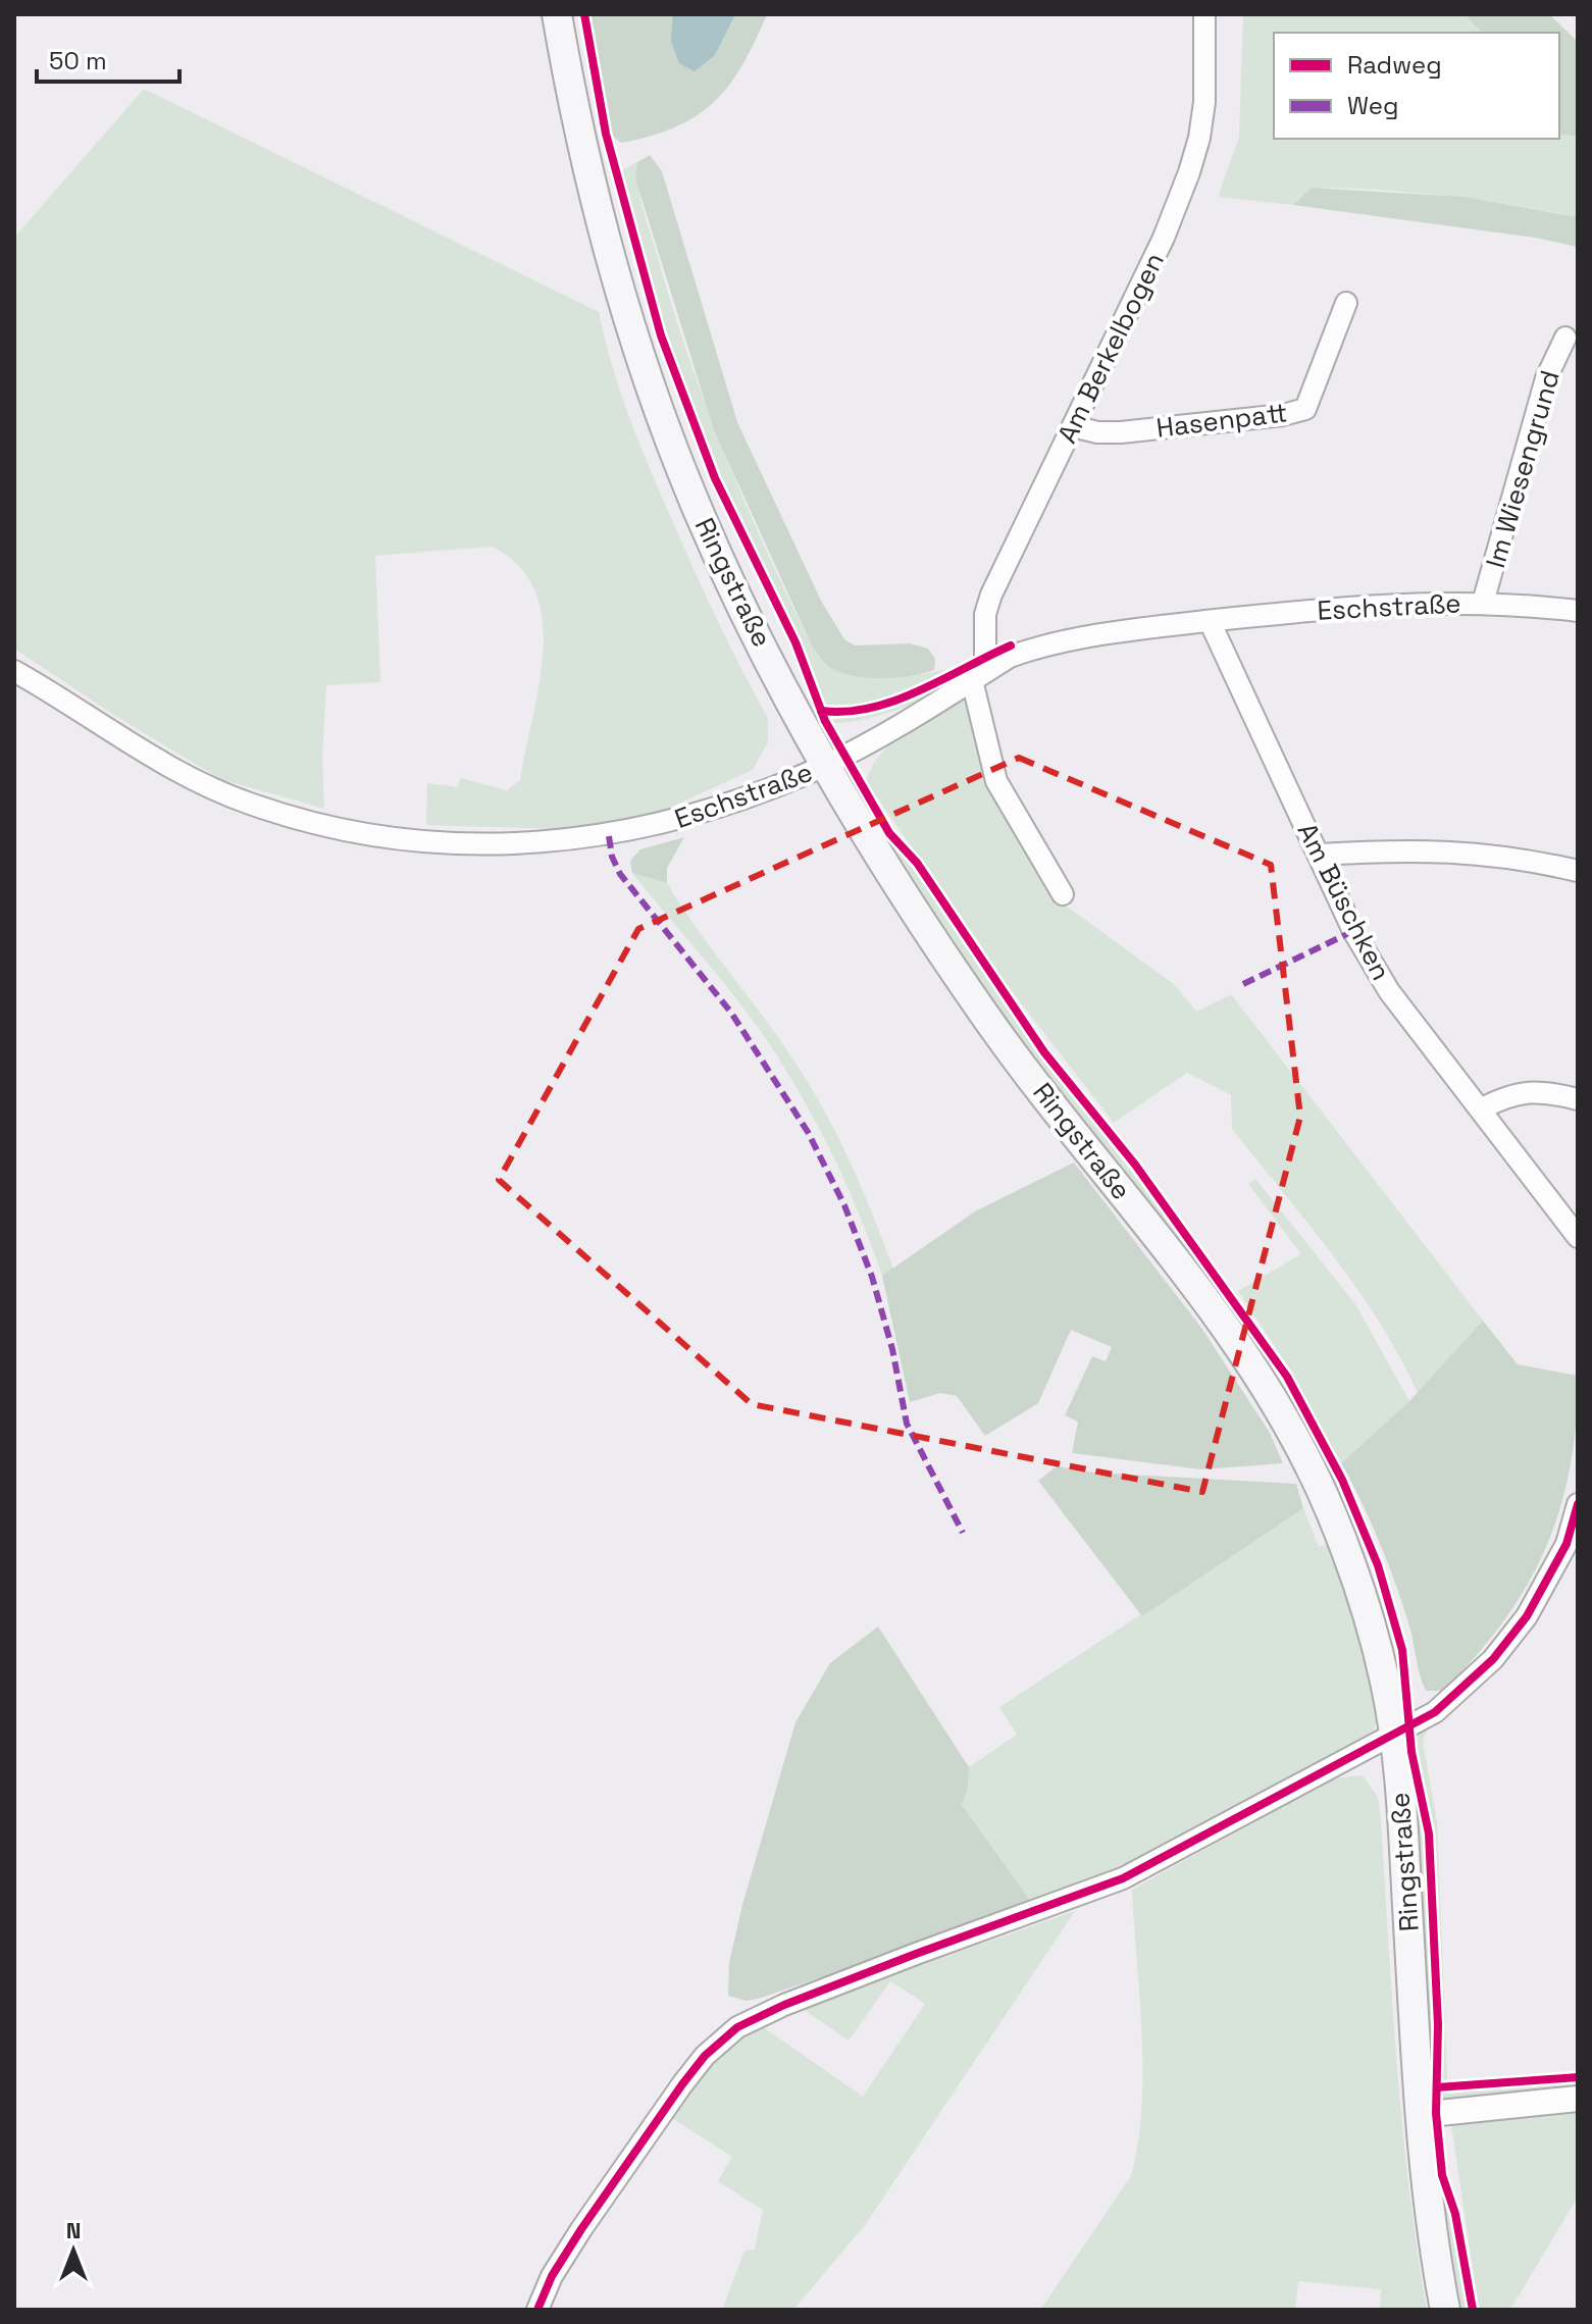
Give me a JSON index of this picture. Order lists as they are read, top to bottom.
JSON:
{
  "streets": {
    "main road": ["Ringstraße"],
    "street": [
      "Am Berkelbogen",
      "Hasenpatt",
      "Im Wiesengrund",
      "Eschstraße",
      "Am Büschken"
    ]
  },
  "crossings": [
    ["Am Berkelbogen", "Hasenpatt"],
    ["Am Berkelbogen", "Eschstraße"],
    ["Im Wiesengrund", "Eschstraße"],
    ["Ringstraße", "Eschstraße"],
    ["Eschstraße", "Am Büschken"]
  ],
  "legend": ["Radweg", "Weg"],
  "scale_bar": "50 m",
  "north": "top"
}
